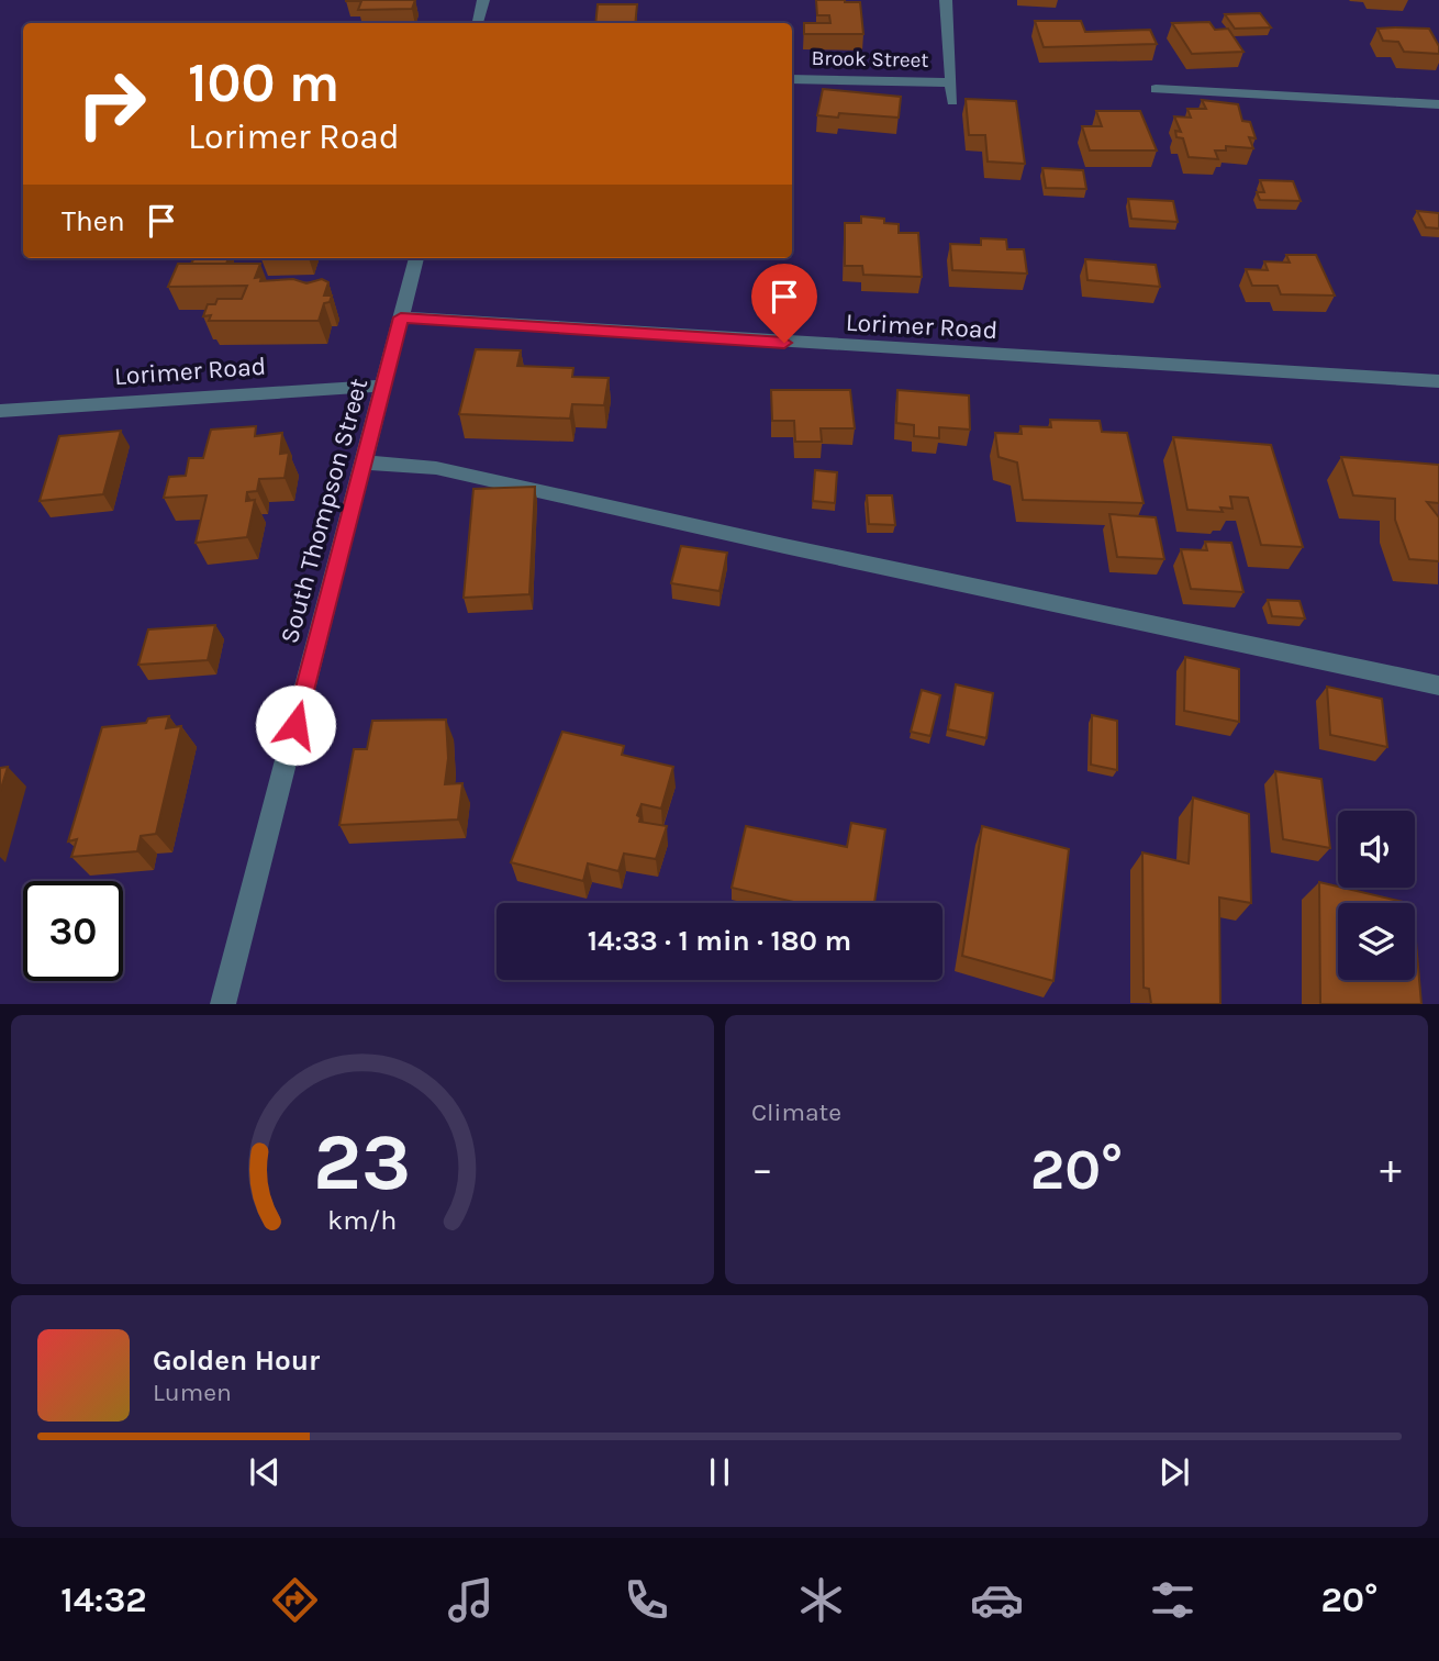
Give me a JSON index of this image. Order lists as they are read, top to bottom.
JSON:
{
  "streets": {
    "street": ["Brook Street", "Lorimer Road", "South Thompson Street"]
  },
  "crossings": [
    ["Lorimer Road", "South Thompson Street"]
  ],
  "page": {
    "turn": ["100 m", "Lorimer Road"],
    "then": "Then",
    "limit": "30",
    "trip": "14:33 · 1 min · 180 m",
    "tile": "Climate",
    "heat": ["−", "20°", "+"],
    "song": ["Golden Hour", "Lumen"],
    "tabs": ["14:32", "20°"],
    "gauge": ["23", "km/h"]
  }
}
